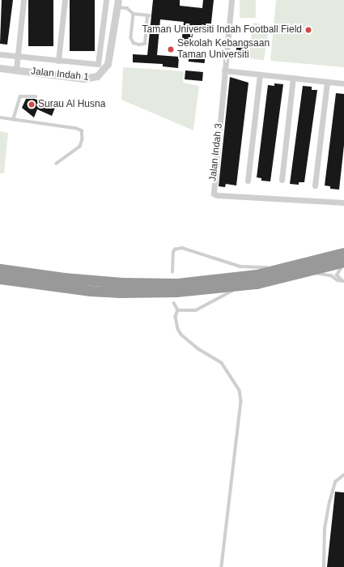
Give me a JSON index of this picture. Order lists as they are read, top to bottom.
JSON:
{
  "streets": {
    "street": ["Jalan Indah 1", "Jalan Indah 3"]
  },
  "places": ["Taman Universiti Indah Football Field", "Sekolah Kebangsaan Taman Universiti", "Surau Al Husna"]
}
